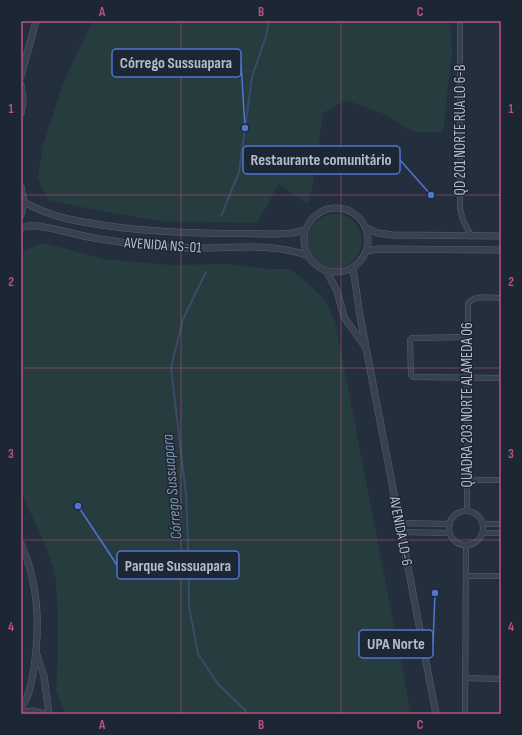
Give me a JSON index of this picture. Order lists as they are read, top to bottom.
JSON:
{
  "streets": {
    "street": [
      "QD 201 NORTE RUA LO 6-B",
      "AVENIDA NS-01",
      "QUADRA 203 NORTE ALAMEDA 06",
      "AVENIDA LO-6"
    ]
  },
  "crossings": [
    ["AVENIDA NS-01", "AVENIDA LO-6"]
  ],
  "water": ["Córrego Sussuapara"],
  "places": [
    "Córrego Sussuapara",
    "Restaurante comunitário",
    "Parque Sussuapara",
    "UPA Norte"
  ],
  "grid": {
    "columns": ["A", "B", "C"],
    "rows": [
      "1",
      "2",
      "3",
      "4"
    ]
  }
}
